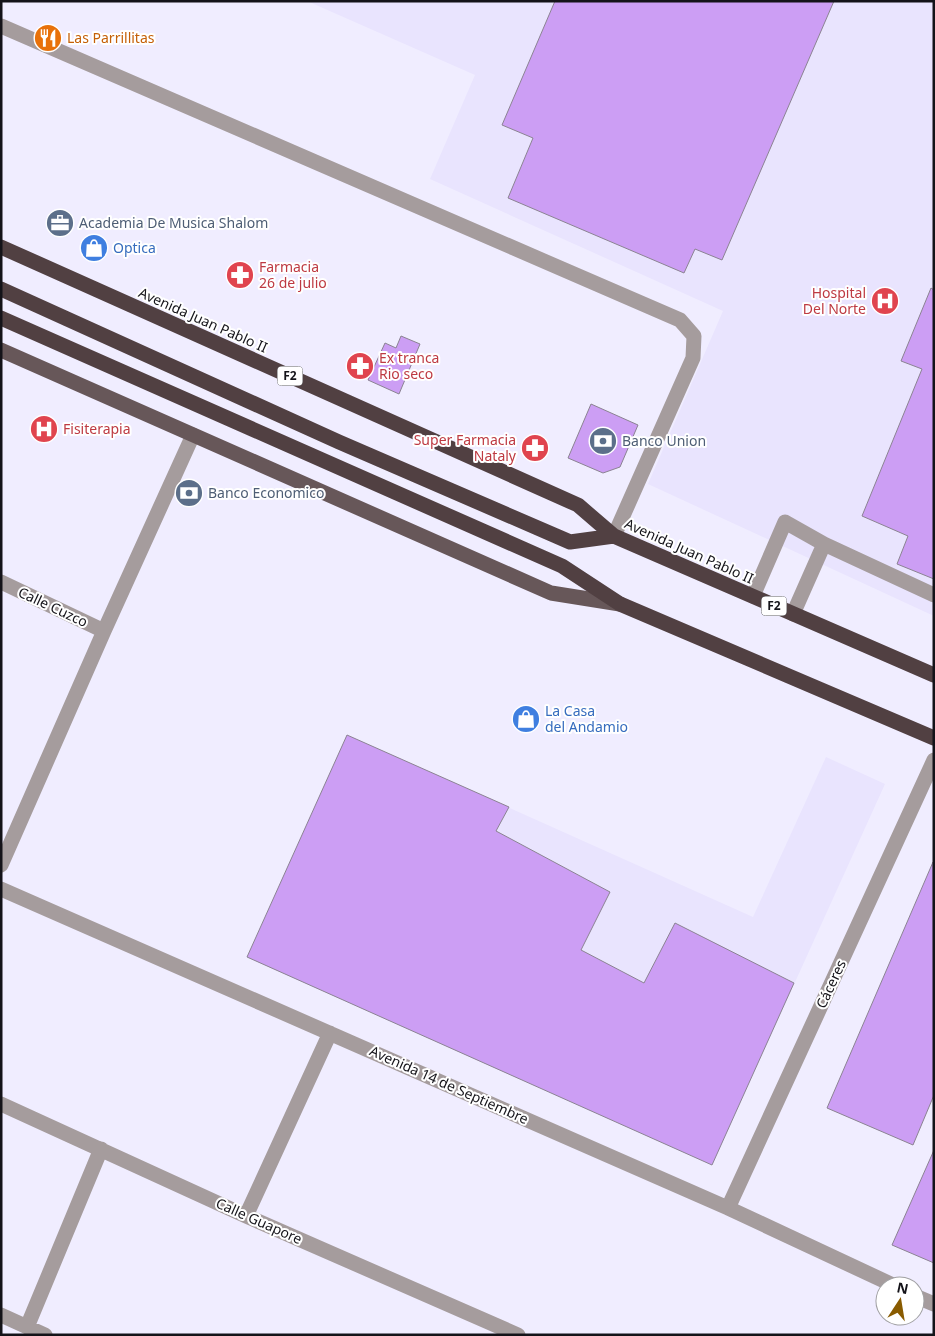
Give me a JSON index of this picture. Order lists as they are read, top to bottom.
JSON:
{
  "streets": {
    "highway": ["Avenida Juan Pablo II", "F2"],
    "street": [
      "Calle Cuzco",
      "Cáceres",
      "Avenida 14 de Septiembre",
      "Calle Guapore"
    ]
  },
  "crossings": [
    ["Cáceres", "Avenida 14 de Septiembre"]
  ],
  "places": {
    "restaurant": ["Las Parrillitas"],
    "office": ["Academia De Musica Shalom"],
    "shop": ["Optica", "La Casa del Andamio"],
    "pharmacy": ["Farmacia 26 de julio", "Ex tranca Rio seco", "Super Farmacia Nataly"],
    "hospital": ["Hospital Del Norte", "Fisiterapia"],
    "bank": ["Banco Union", "Banco Economico"]
  },
  "north": "top"
}
